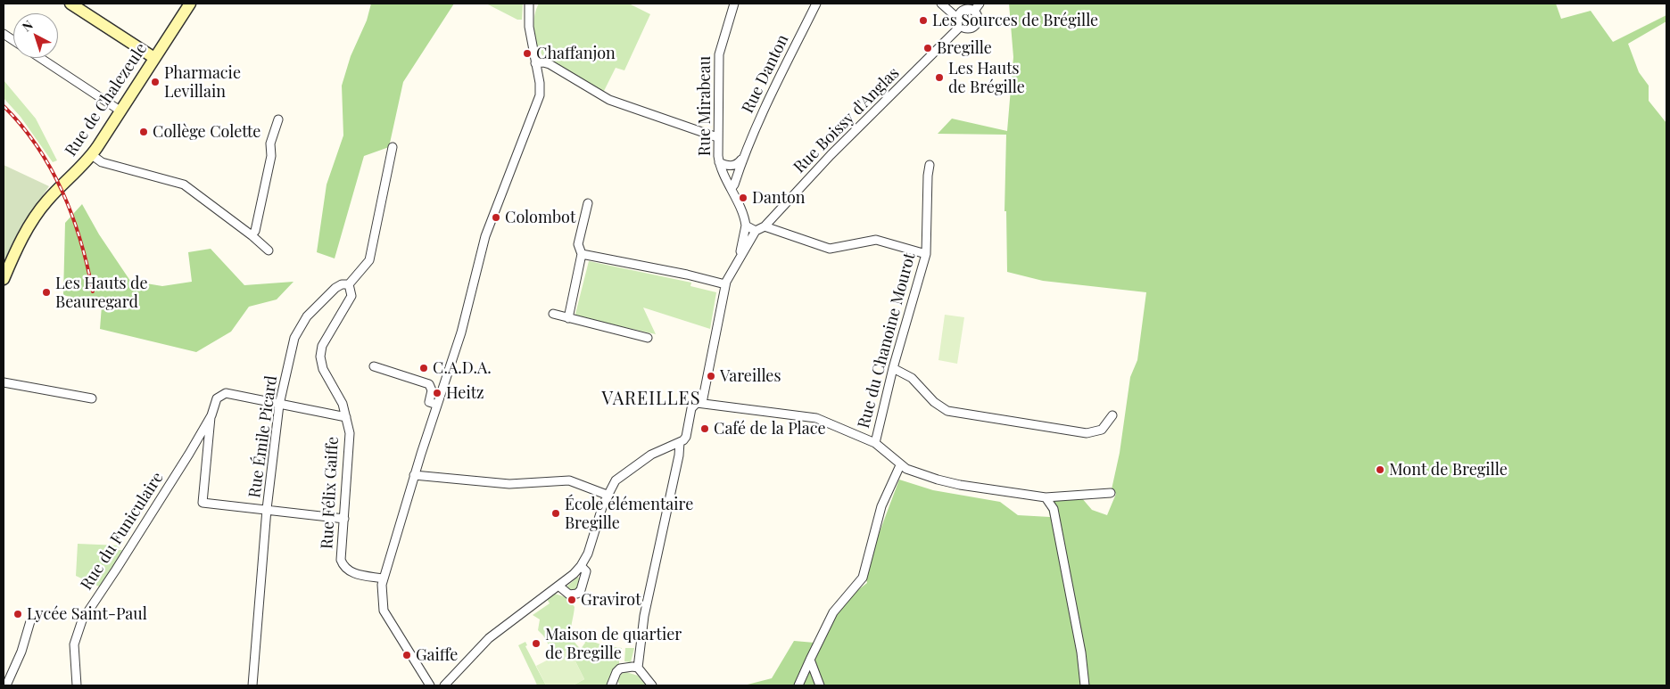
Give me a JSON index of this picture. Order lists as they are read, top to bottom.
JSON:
{
  "streets": {
    "street": [
      "Rue Danton",
      "Rue de Chalezeule",
      "Rue Mirabeau",
      "Rue Boissy d'Anglas",
      "Rue du Chanoine Mourot",
      "Rue Émile Picard",
      "Rue Félix Gaiffe",
      "Rue du Funiculaire"
    ]
  },
  "crossings": [
    ["Rue Danton", "Rue Mirabeau"],
    ["Rue Mirabeau", "Rue Boissy d'Anglas"],
    ["Rue Émile Picard", "Rue Félix Gaiffe"],
    ["Rue Émile Picard", "Rue du Funiculaire"]
  ],
  "districts": ["VAREILLES"],
  "places": [
    "Les Sources de Brégille",
    "Bregille",
    "Chaffanjon",
    "Les Hauts de Brégille",
    "Pharmacie Levillain",
    "Collège Colette",
    "Danton",
    "Colombot",
    "Les Hauts de Beauregard",
    "C.A.D.A.",
    "Vareilles",
    "Heitz",
    "Café de la Place",
    "Mont de Bregille",
    "École élémentaire Bregille",
    "Gravirot",
    "Lycée Saint-Paul",
    "Maison de quartier de Bregille",
    "Gaiffe"
  ],
  "north": "top left"
}
